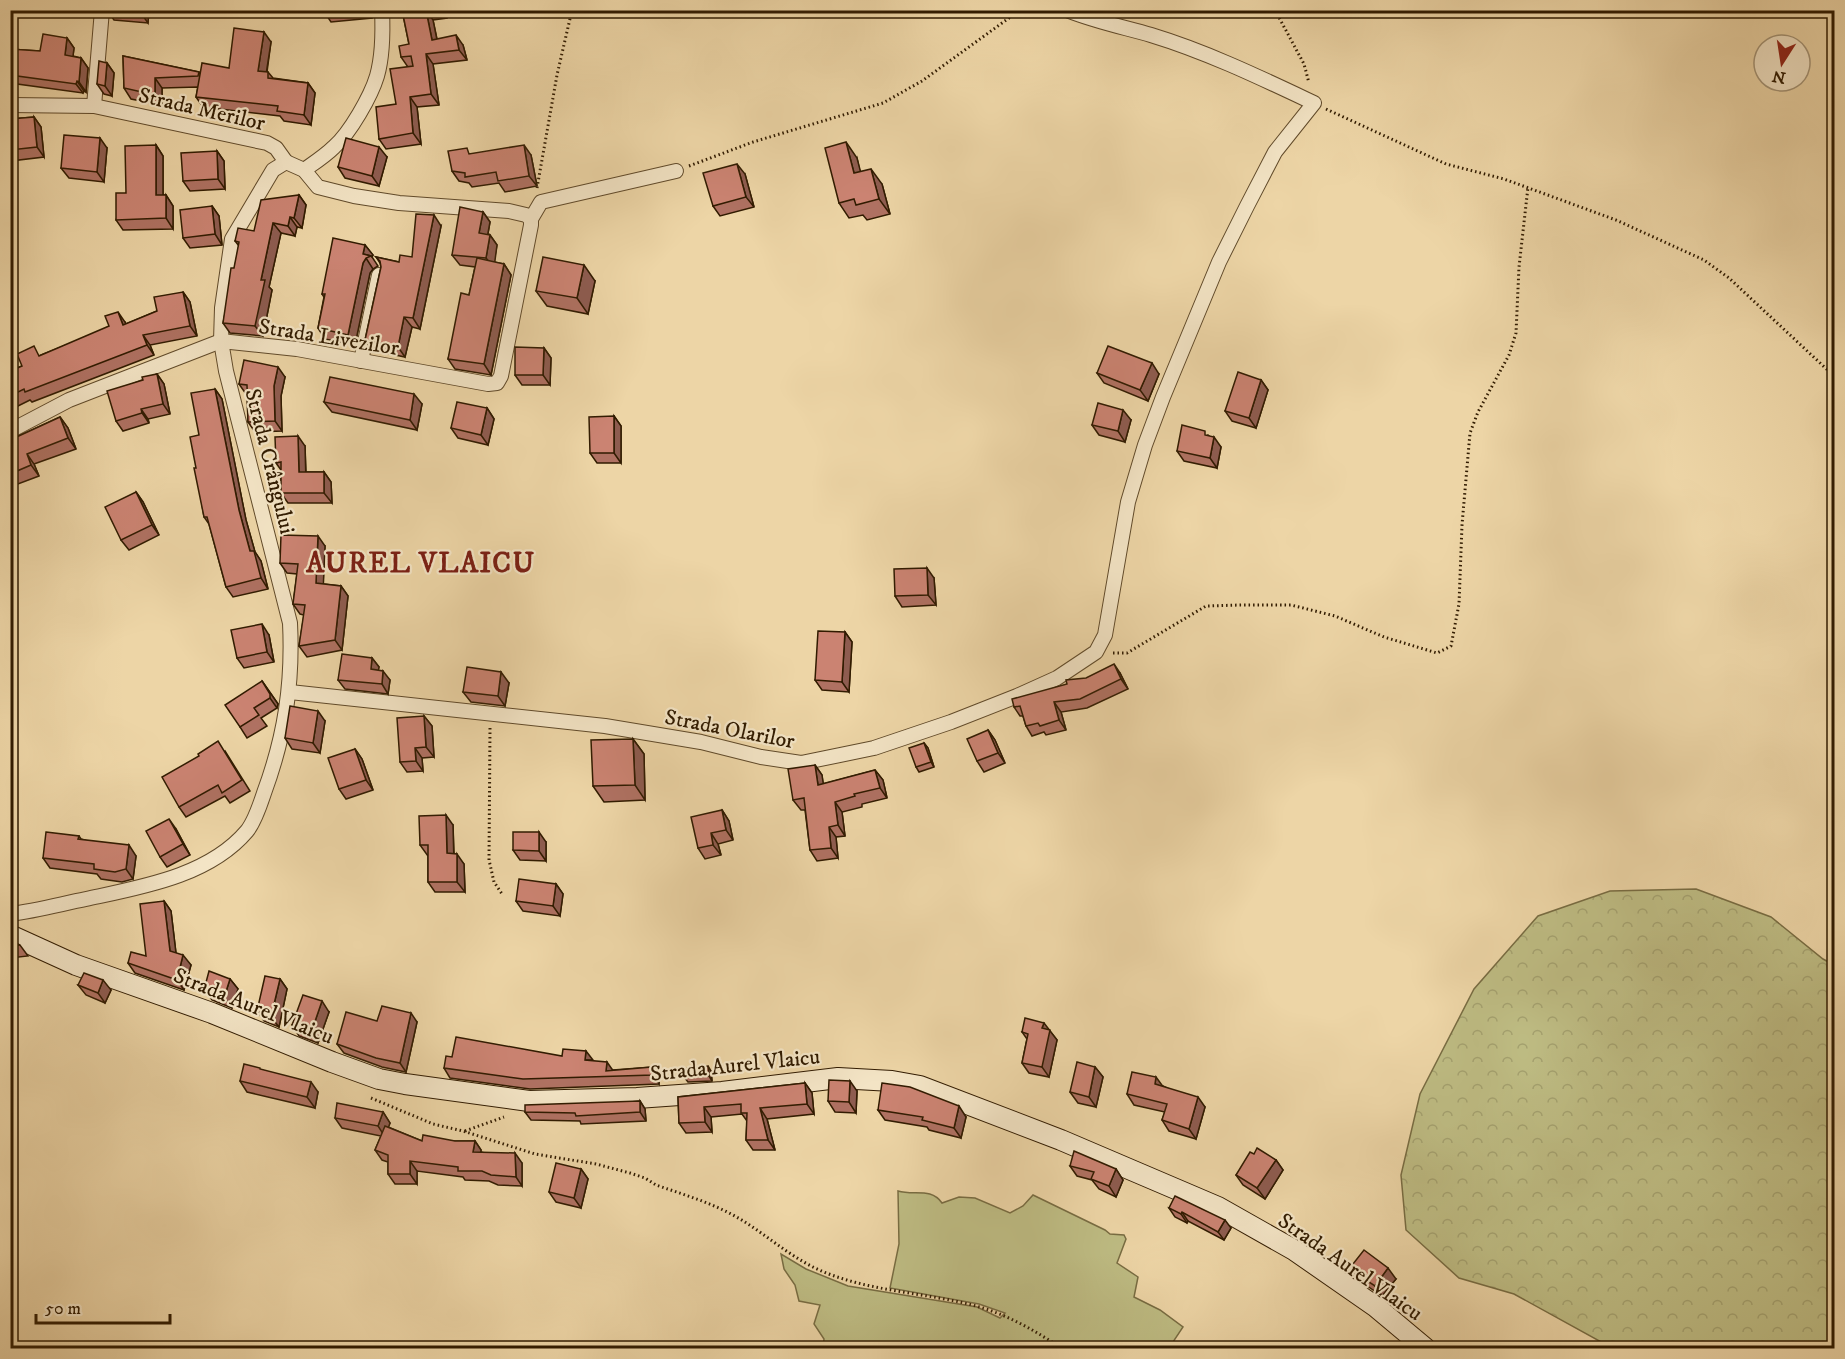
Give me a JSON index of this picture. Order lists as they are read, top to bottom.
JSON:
{
  "streets": {
    "street": [
      "Strada Merilor",
      "Strada Livezilor",
      "Strada Crângului",
      "Strada Olarilor",
      "Strada Aurel Vlaicu"
    ]
  },
  "crossings": [
    ["Strada Livezilor", "Strada Crângului"],
    ["Strada Crângului", "Strada Olarilor"]
  ],
  "districts": ["AUREL VLAICU"],
  "scale_bar": "50 m",
  "north": "bottom"
}
